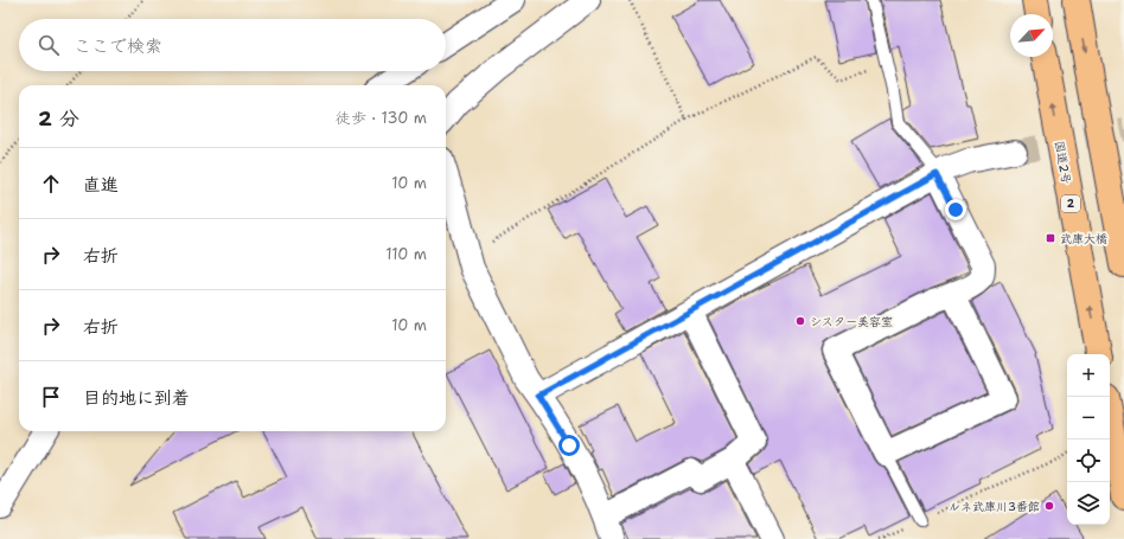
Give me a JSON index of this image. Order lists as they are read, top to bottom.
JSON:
{
  "streets": {
    "highway": ["国道2号", "2"]
  },
  "places": {
    "transit": ["武庫大橋"],
    "other": ["シスター美容室", "ルネ武庫川3番館"]
  },
  "north": "top right",
  "page": {
    "search": "ここで検索",
    "heading": ["2 分", "徒歩 · 130 m"],
    "list": [
      ["直進", "10 m"],
      ["右折", "110 m"],
      ["右折", "10 m"],
      "目的地に到着"
    ],
    "map_buttons": ["+", "−"]
  }
}
